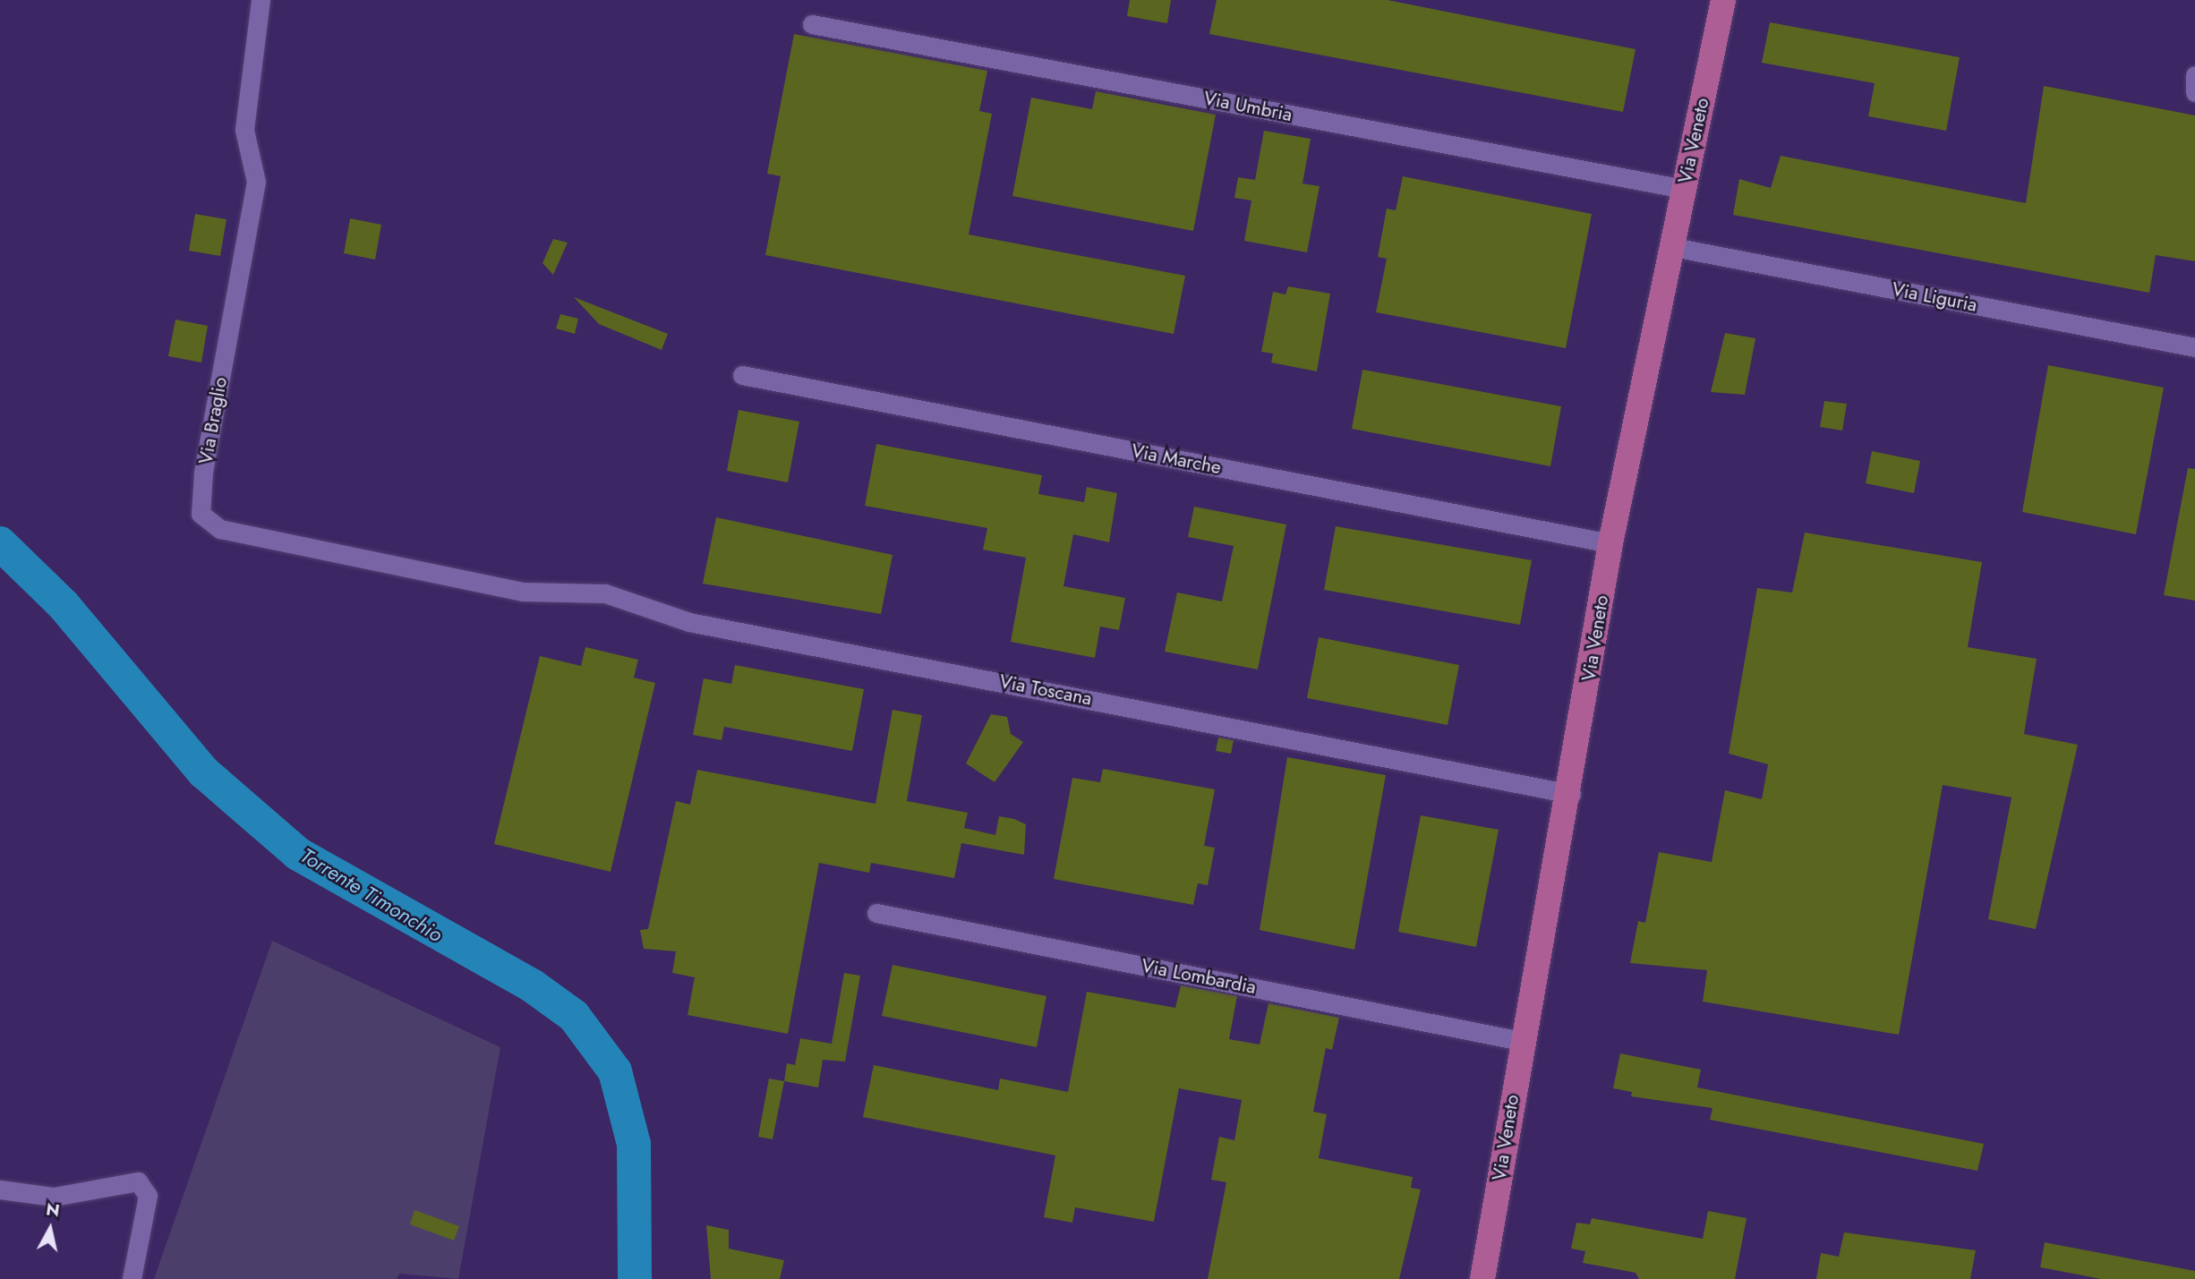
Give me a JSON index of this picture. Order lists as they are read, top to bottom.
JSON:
{
  "streets": {
    "main road": ["Via Veneto"],
    "street": [
      "Via Umbria",
      "Via Liguria",
      "Via Braglio",
      "Via Marche",
      "Via Toscana",
      "Via Lombardia"
    ]
  },
  "crossings": [
    ["Via Umbria", "Via Veneto"],
    ["Via Veneto", "Via Liguria"],
    ["Via Veneto", "Via Marche"],
    ["Via Veneto", "Via Toscana"],
    ["Via Veneto", "Via Lombardia"],
    ["Via Braglio", "Via Toscana"]
  ],
  "water": ["Torrente Timonchio"],
  "north": "top"
}
